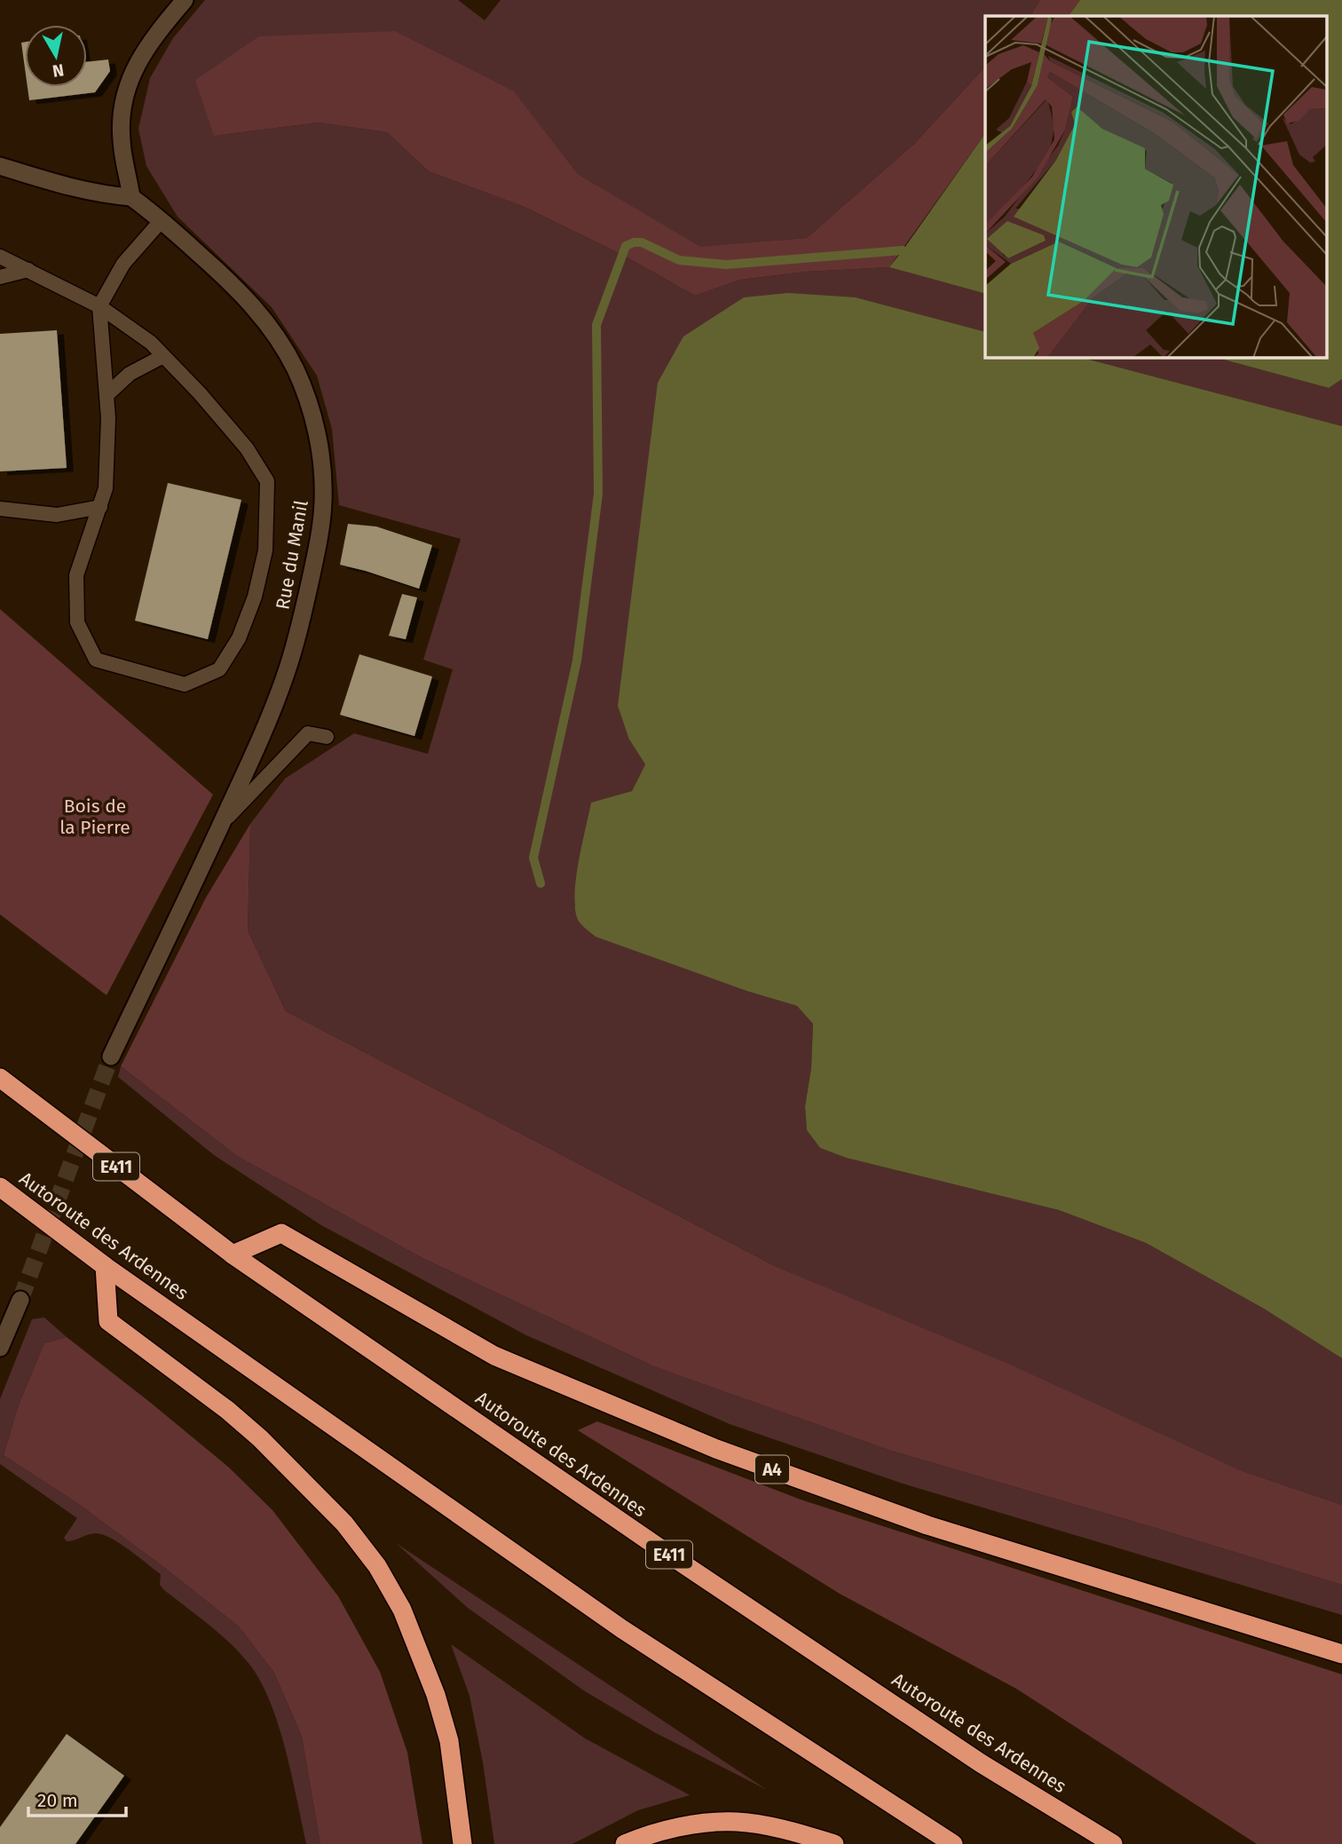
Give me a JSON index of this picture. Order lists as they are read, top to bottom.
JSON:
{
  "streets": {
    "highway": ["E411", "Autoroute des Ardennes", "A4"],
    "street": ["Rue du Manil"]
  },
  "crossings": [
    ["Autoroute des Ardennes", "A4"]
  ],
  "parks": ["Bois de la Pierre"],
  "scale_bar": "20 m",
  "north": "bottom"
}
